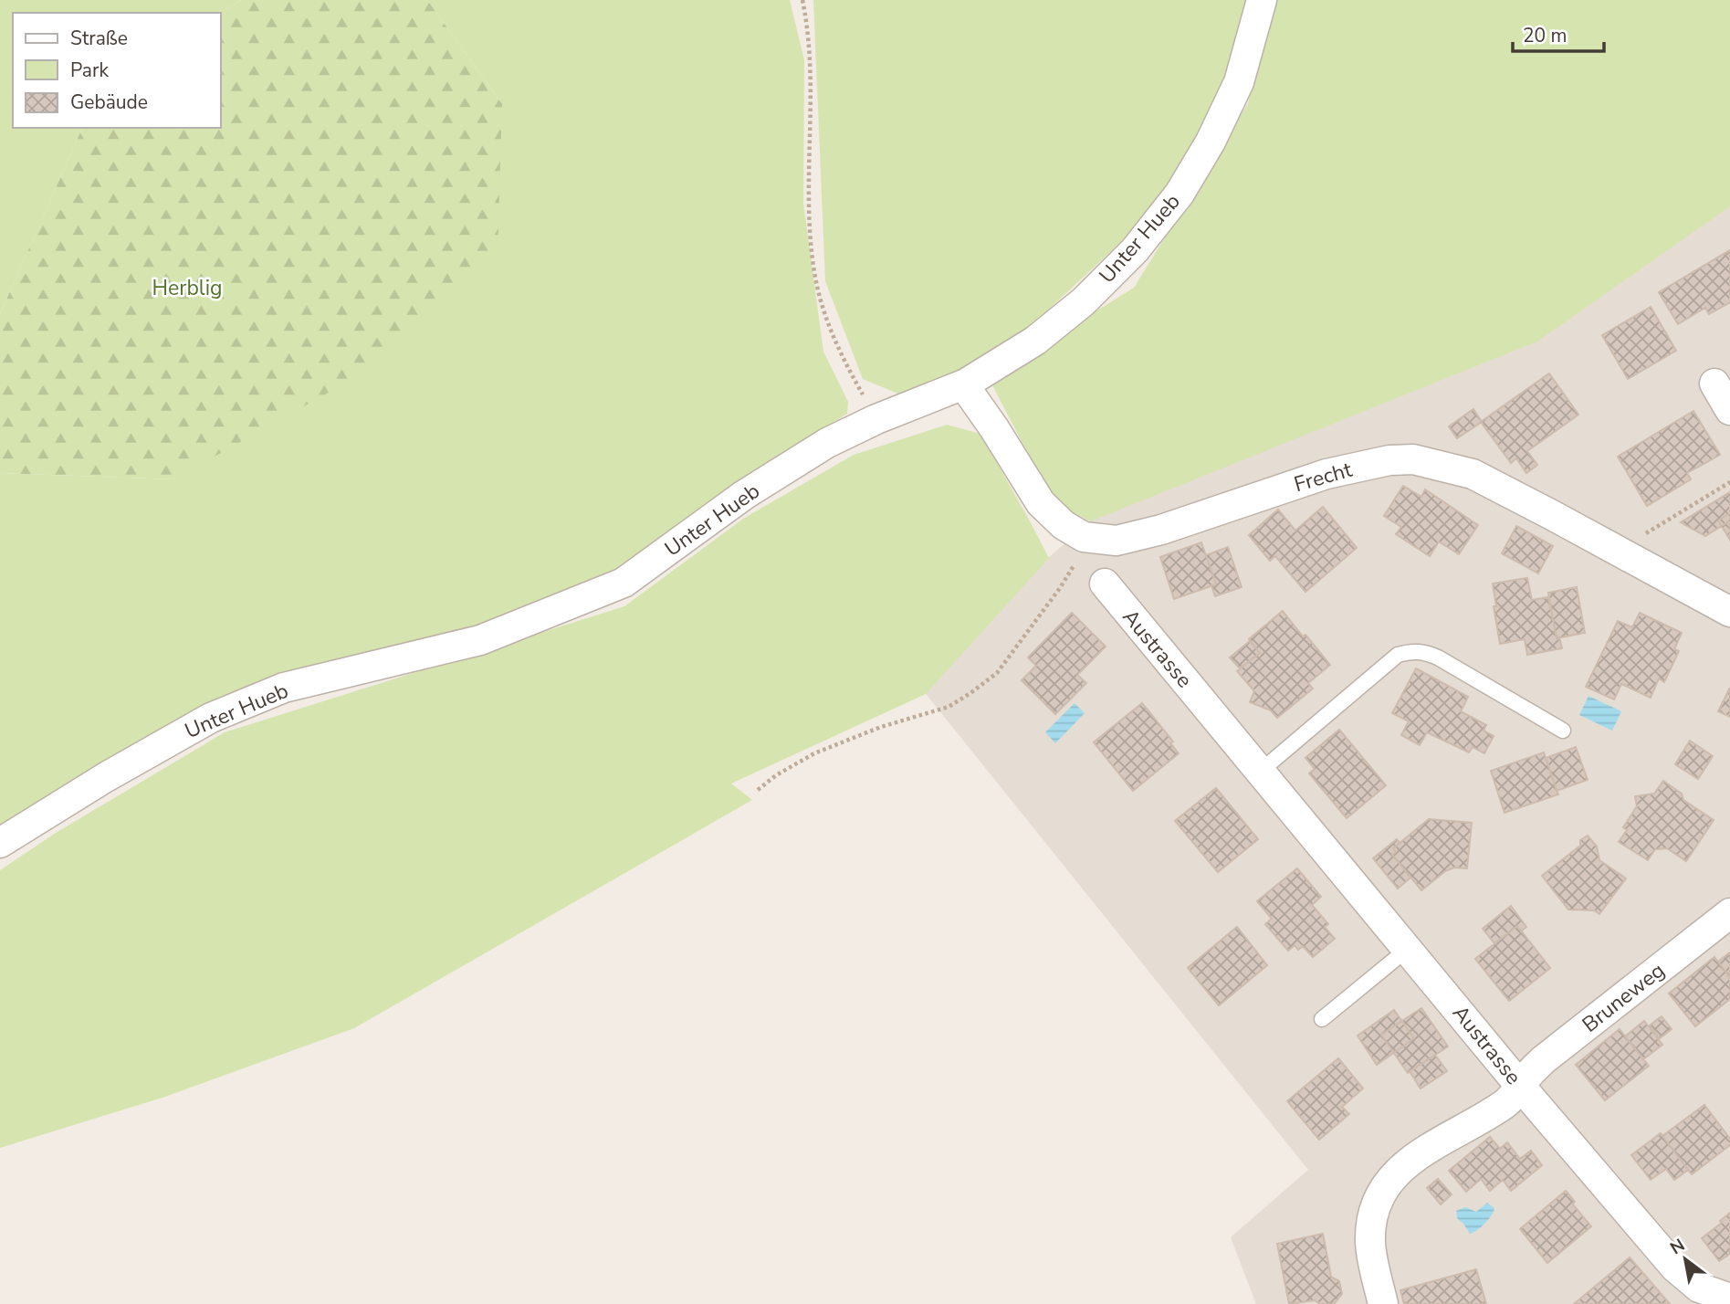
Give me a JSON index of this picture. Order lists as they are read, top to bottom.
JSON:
{
  "streets": {
    "street": [
      "Unter Hueb",
      "Frecht",
      "Austrasse",
      "Bruneweg"
    ]
  },
  "crossings": [
    ["Unter Hueb", "Frecht"],
    ["Austrasse", "Bruneweg"]
  ],
  "parks": ["Herblig"],
  "legend": ["Straße", "Park", "Gebäude"],
  "scale_bar": "20 m",
  "north": "top left"
}
